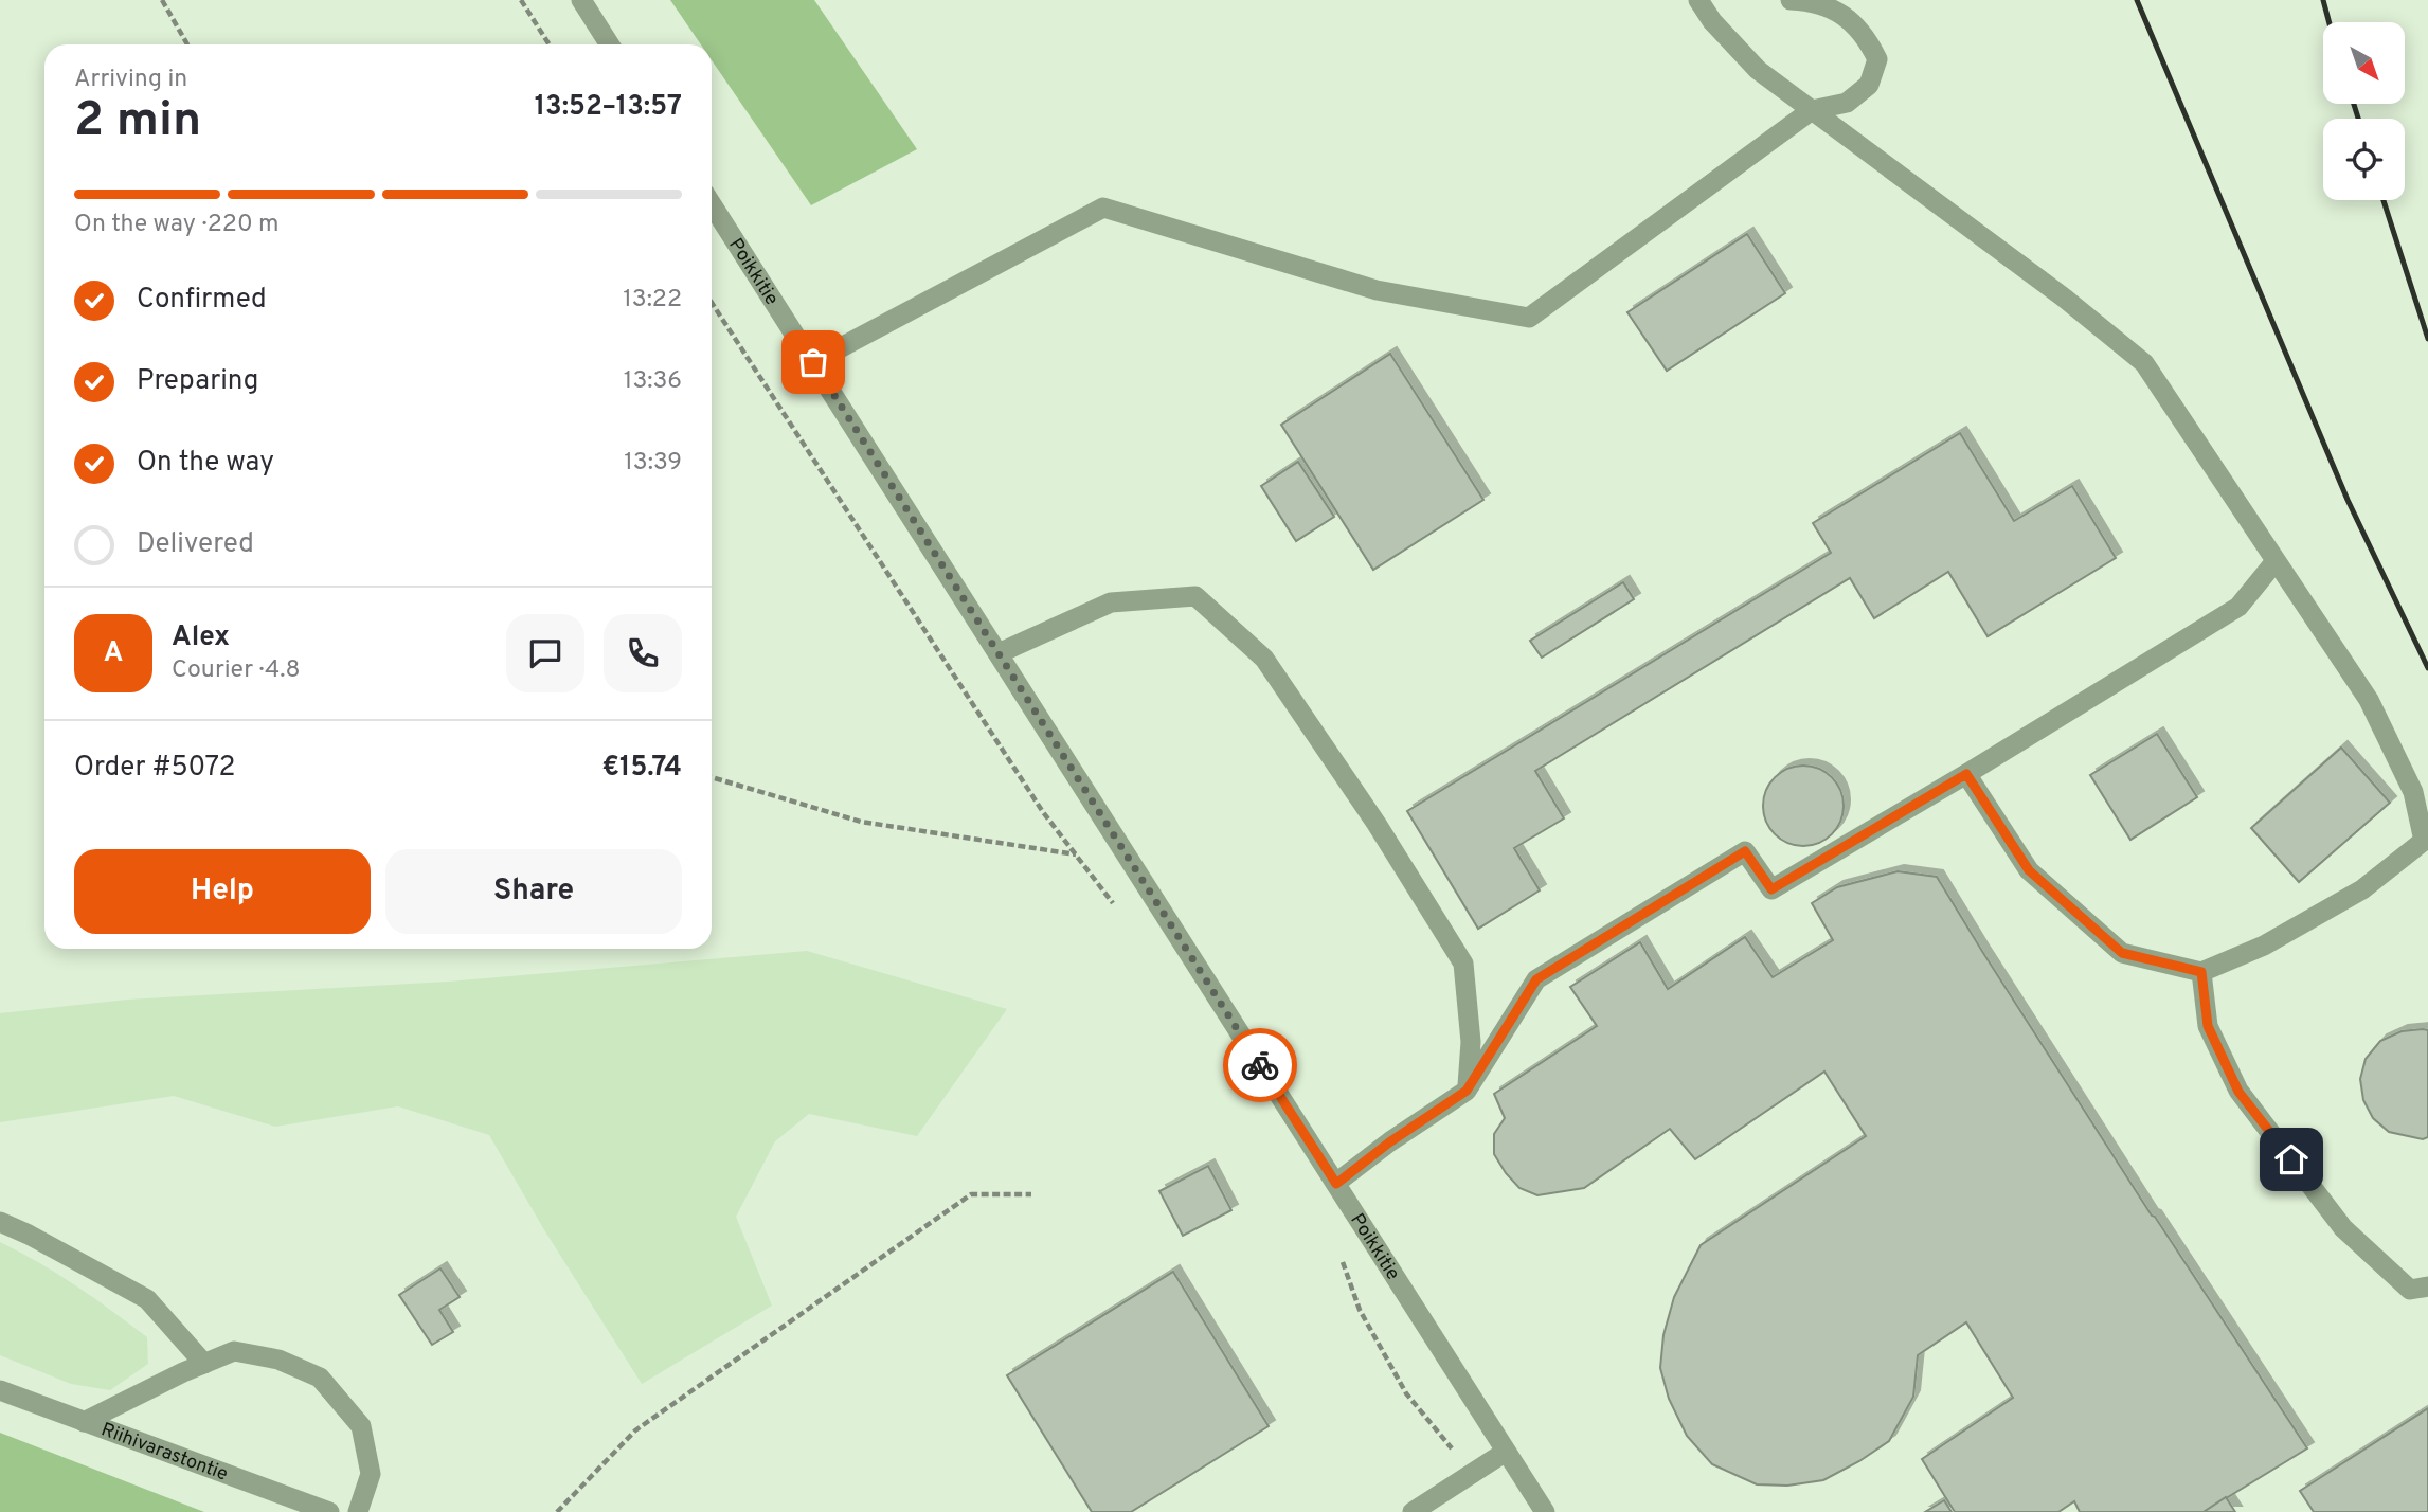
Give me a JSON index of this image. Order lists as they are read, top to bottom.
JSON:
{
  "streets": {
    "street": ["Poikkitie", "Riihivarastontie"]
  },
  "north": "bottom right",
  "page": {
    "heading": ["2 min", "Arriving in", "13:52–13:57"],
    "panel": [
      "Alex",
      "Courier · 4.8",
      "Order #5072",
      "€15.74"
    ],
    "bar": "On the way · 220 m",
    "list": [
      ["Confirmed", "13:22"],
      ["Preparing", "13:36"],
      ["On the way", "13:39"],
      "Delivered"
    ],
    "round": "A",
    "buttons": ["Help", "Share"]
  }
}
